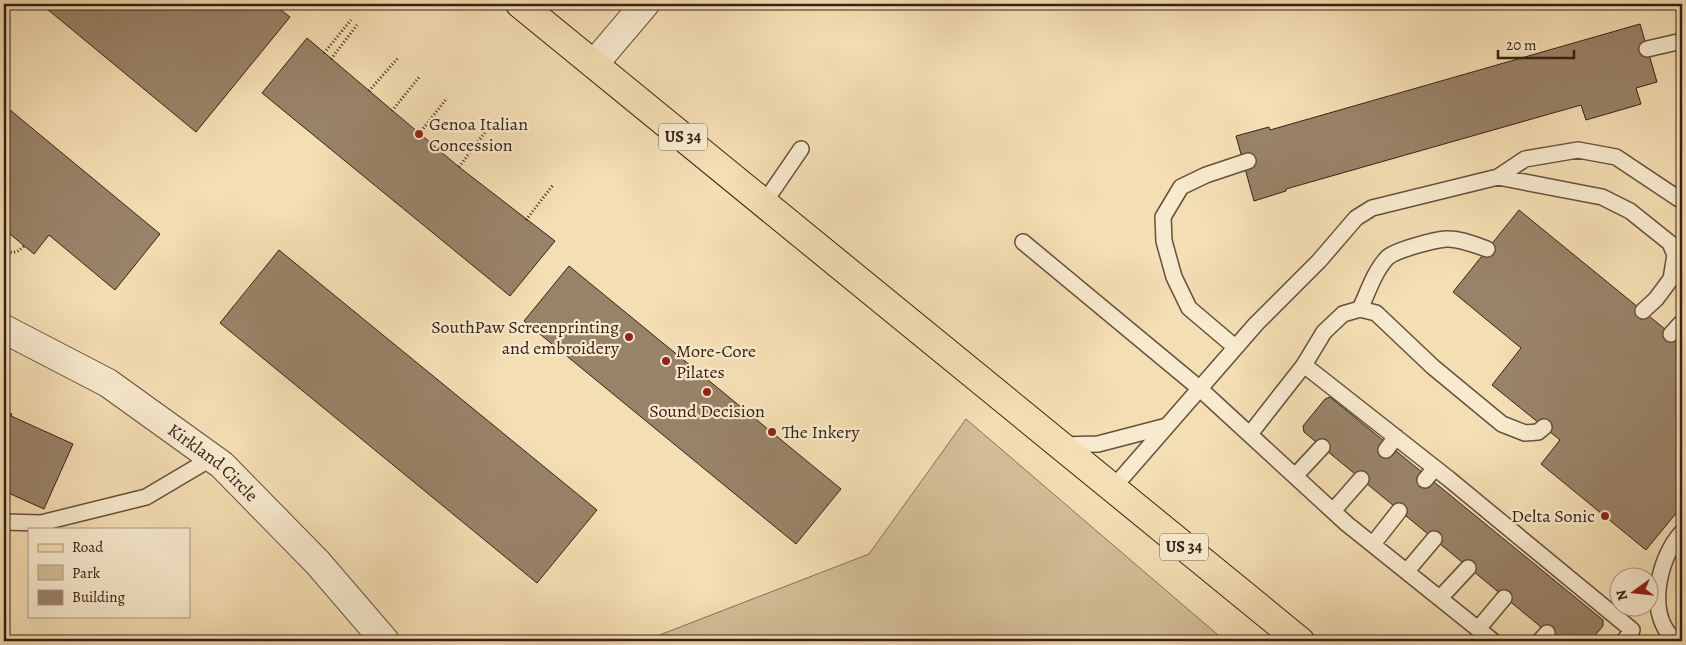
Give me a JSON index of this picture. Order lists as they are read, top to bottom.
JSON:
{
  "streets": {
    "main road": ["US 34"],
    "street": ["Kirkland Circle"]
  },
  "places": [
    "Genoa Italian Concession",
    "SouthPaw Screenprinting and embroidery",
    "More-Core Pilates",
    "Sound Decision",
    "The Inkery",
    "Delta Sonic"
  ],
  "legend": ["Road", "Park", "Building"],
  "scale_bar": "20 m",
  "north": "left"
}
